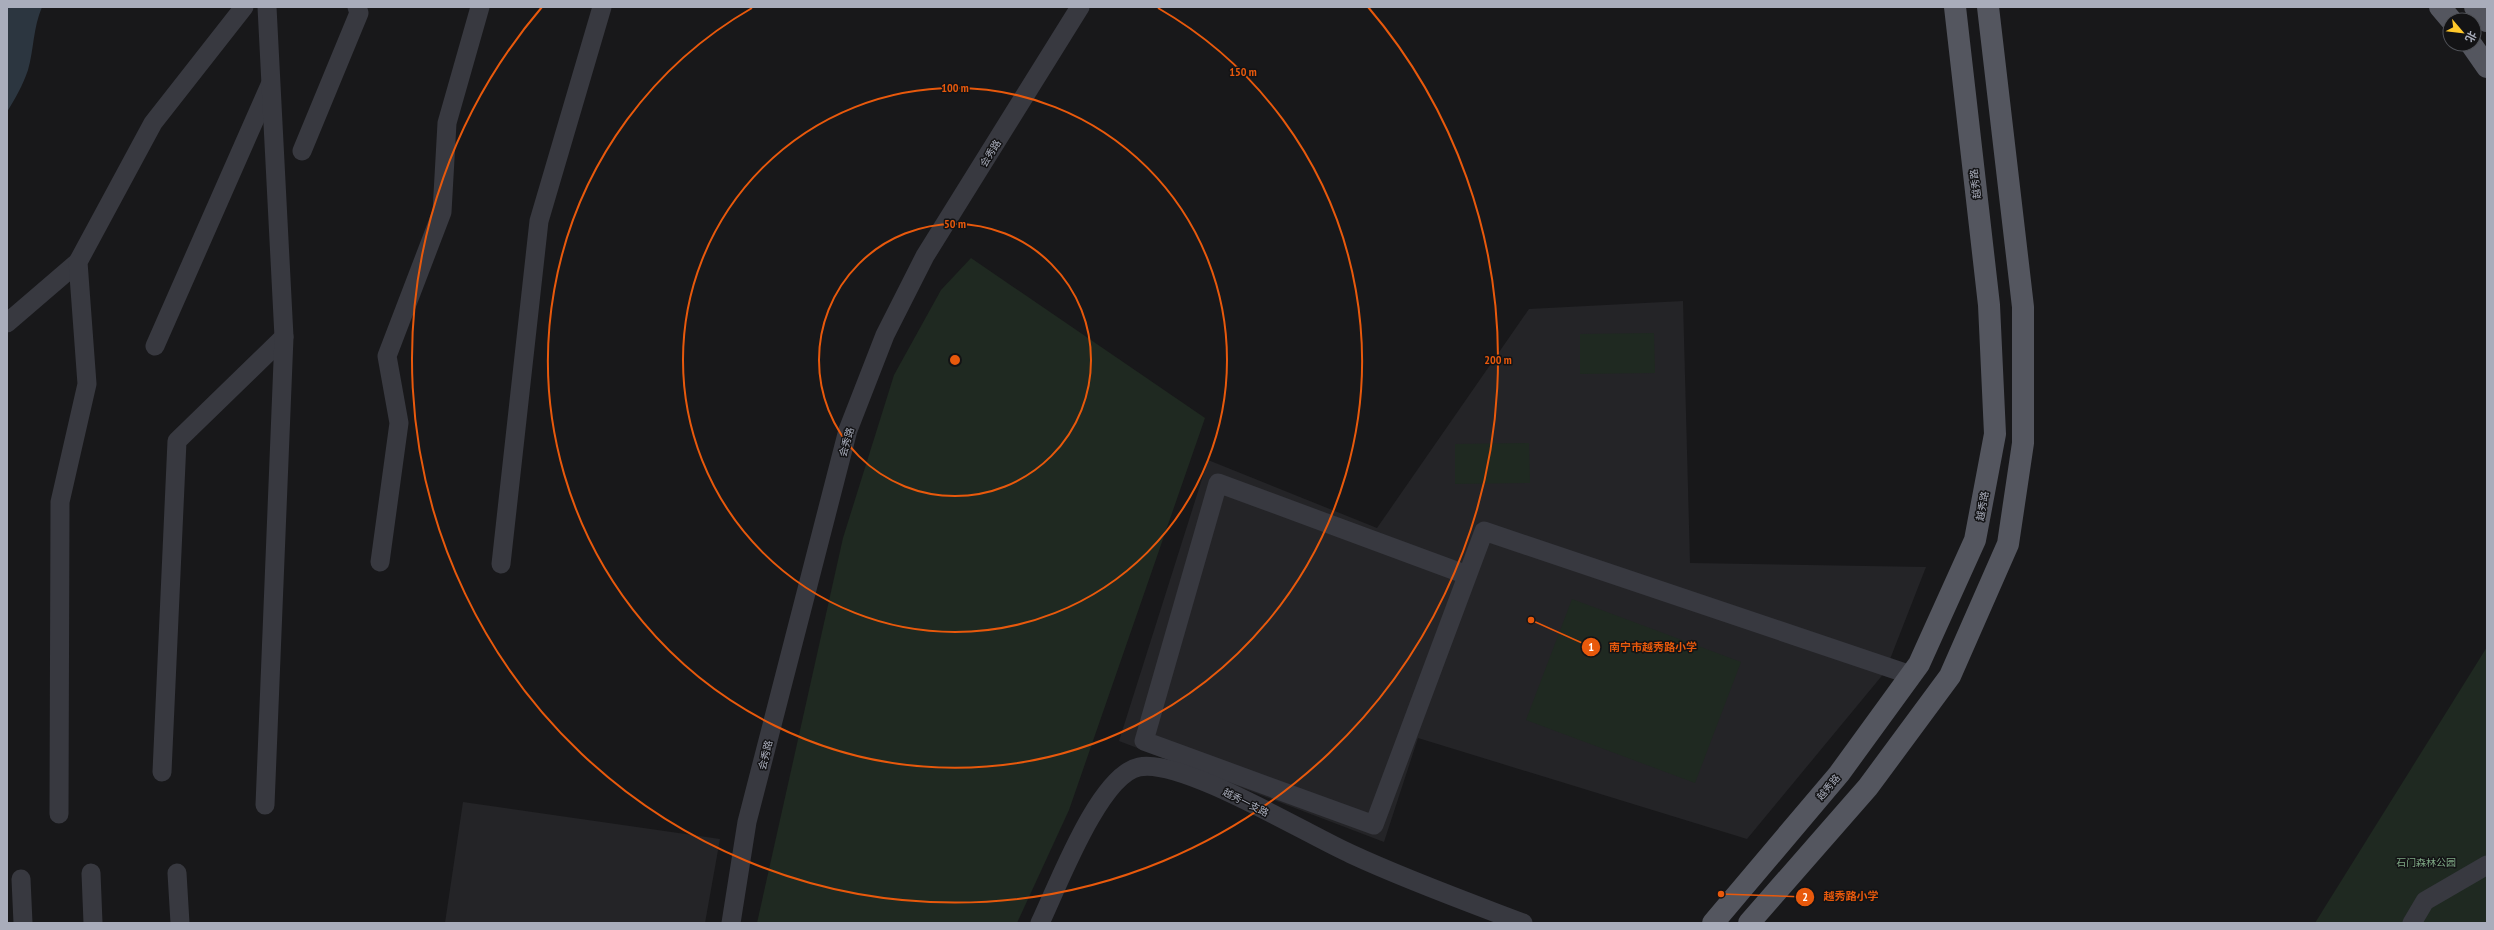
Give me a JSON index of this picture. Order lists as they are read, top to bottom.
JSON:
{
  "streets": {
    "main road": ["越秀路"],
    "street": ["会秀路", "越秀一支路"]
  },
  "parks": ["石门森林公园"],
  "places": ["南宁市越秀路小学", "越秀路小学"],
  "north": "bottom right",
  "rings": [
    "150 m",
    "100 m",
    "50 m",
    "200 m"
  ]
}
